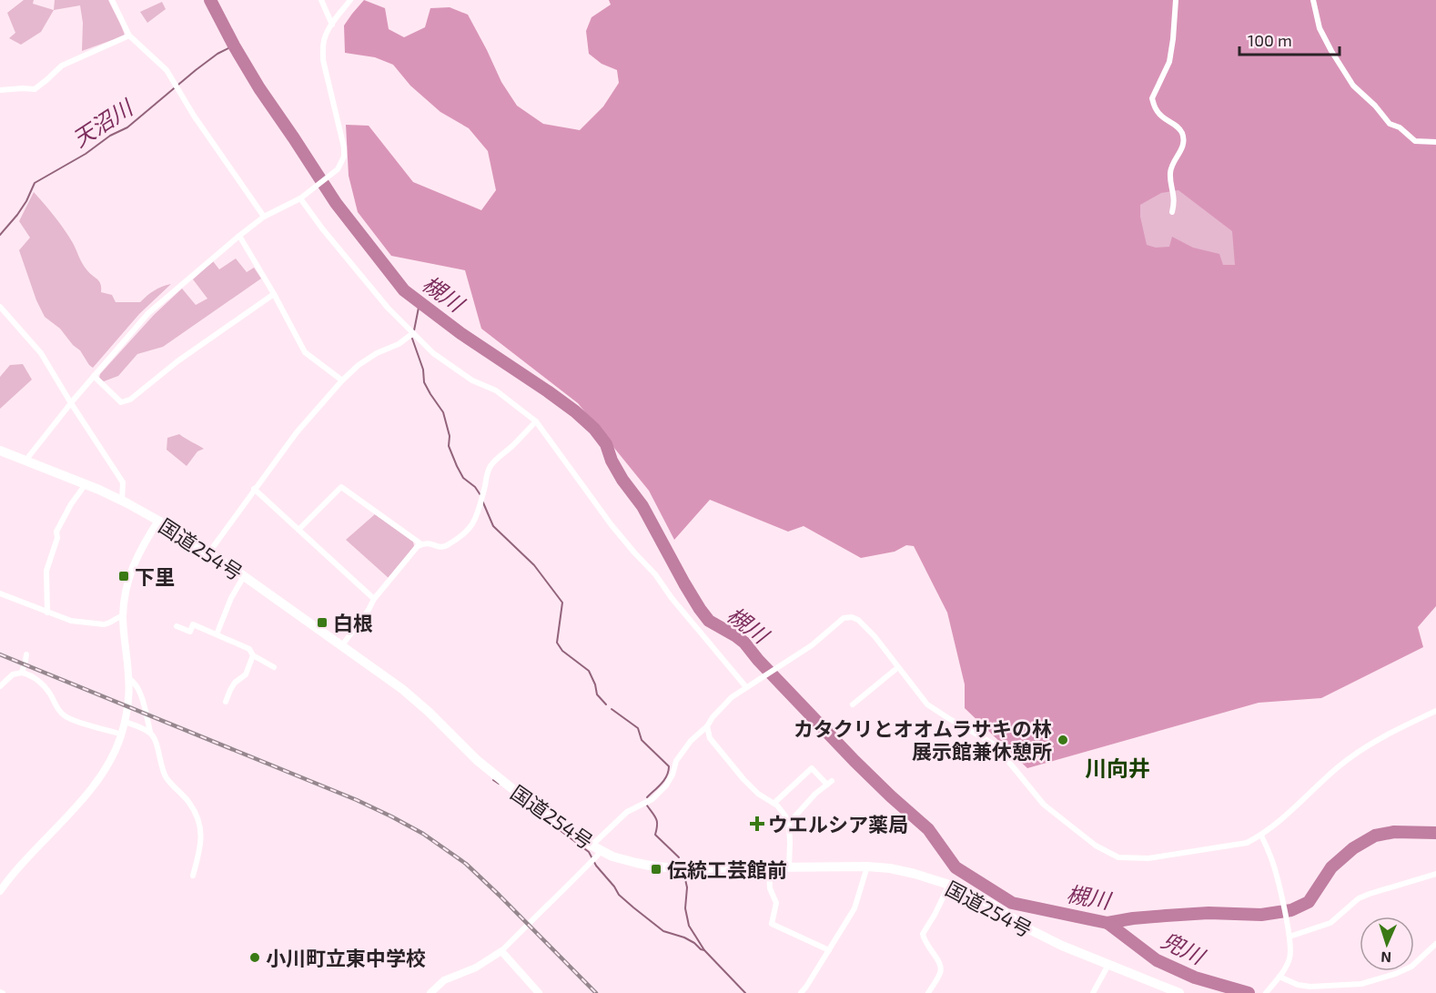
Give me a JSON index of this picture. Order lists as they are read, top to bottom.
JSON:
{
  "streets": {
    "highway": ["国道254号"]
  },
  "districts": ["川向井"],
  "water": ["天沼川", "槻川", "兜川"],
  "places": {
    "transit": ["下里", "白根", "伝統工芸館前"],
    "other": ["カタクリとオオムラサキの林 展示館兼休憩所", "小川町立東中学校"],
    "health": ["ウエルシア薬局"]
  },
  "scale_bar": "100 m",
  "north": "bottom"
}
